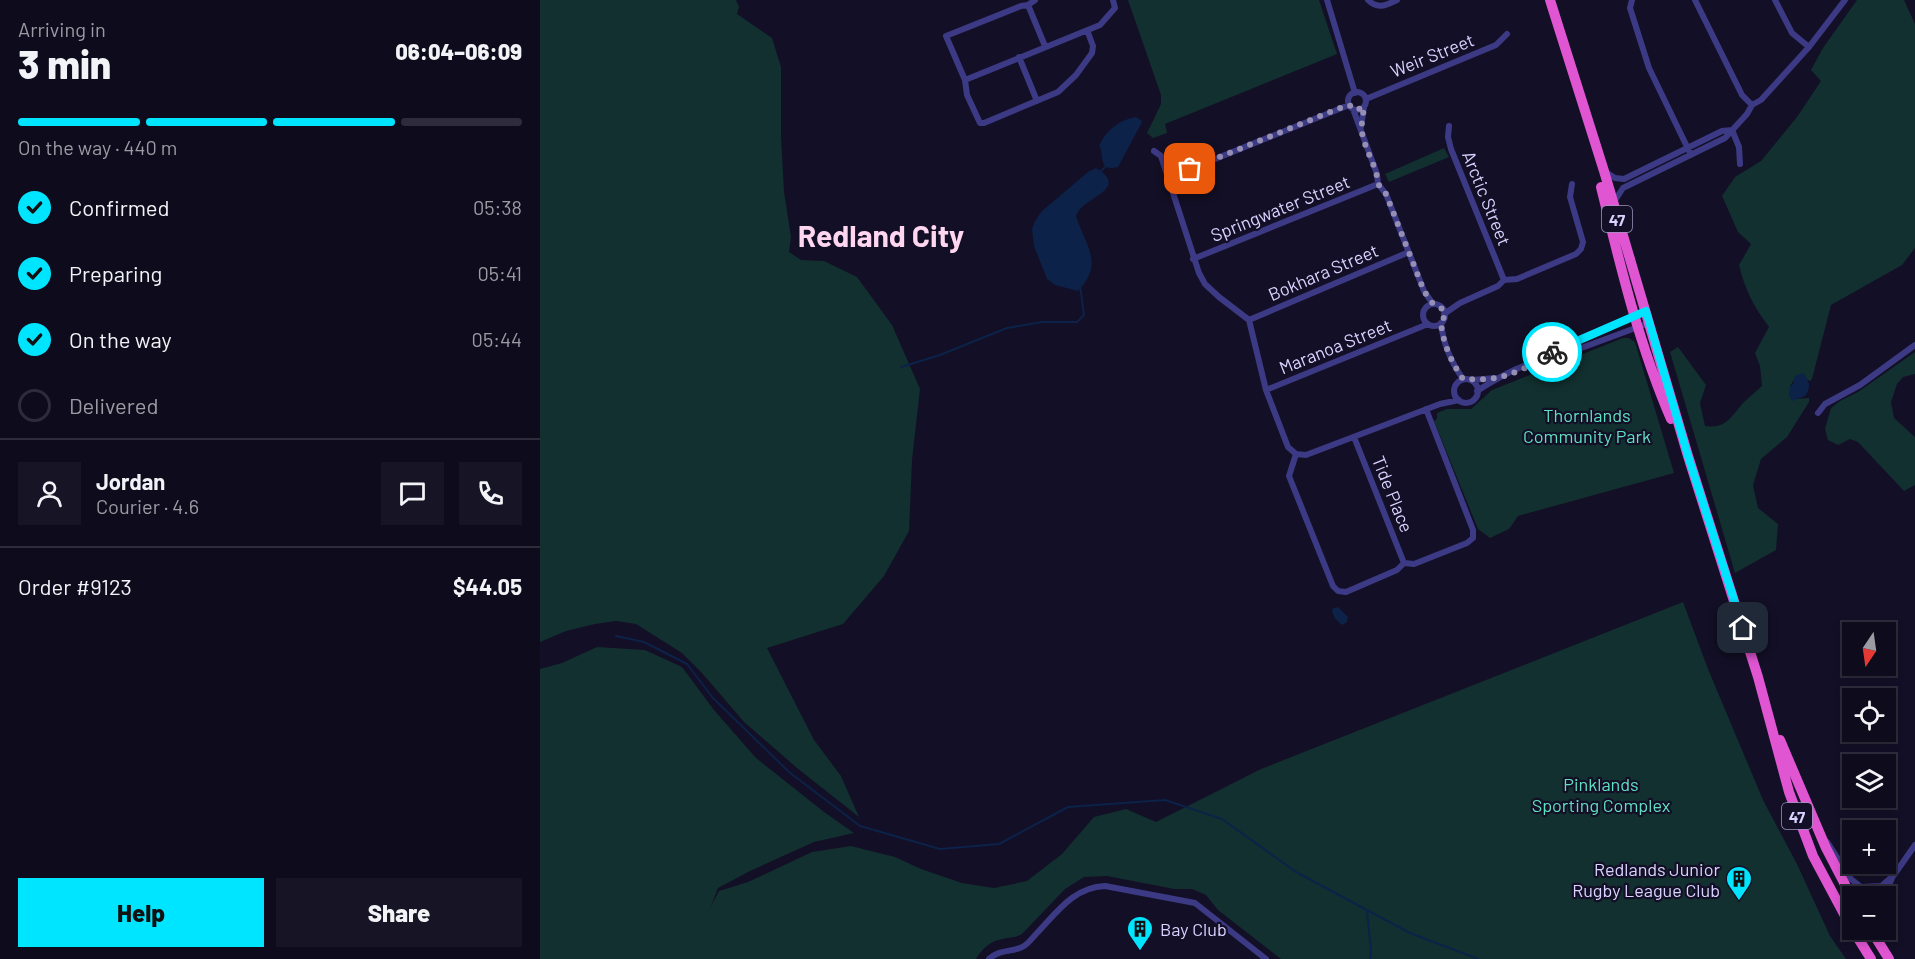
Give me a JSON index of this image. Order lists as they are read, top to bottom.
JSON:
{
  "streets": {
    "highway": ["47"],
    "street": [
      "Weir Street",
      "Arctic Street",
      "Springwater Street",
      "Bokhara Street",
      "Maranoa Street",
      "Tide Place"
    ]
  },
  "districts": ["Redland City"],
  "parks": ["Thornlands Community Park", "Pinklands Sporting Complex"],
  "places": {
    "building": ["Redlands Junior Rugby League Club", "Bay Club"]
  },
  "north": "bottom",
  "page": {
    "heading": ["3 min", "Arriving in", "06:04–06:09"],
    "panel": [
      "Jordan",
      "Courier · 4.6",
      "Order #9123",
      "$44.05"
    ],
    "bar": "On the way · 440 m",
    "list": [
      ["Confirmed", "05:38"],
      ["Preparing", "05:41"],
      ["On the way", "05:44"],
      "Delivered"
    ],
    "map_buttons": ["+", "−"],
    "buttons": ["Help", "Share"]
  }
}
